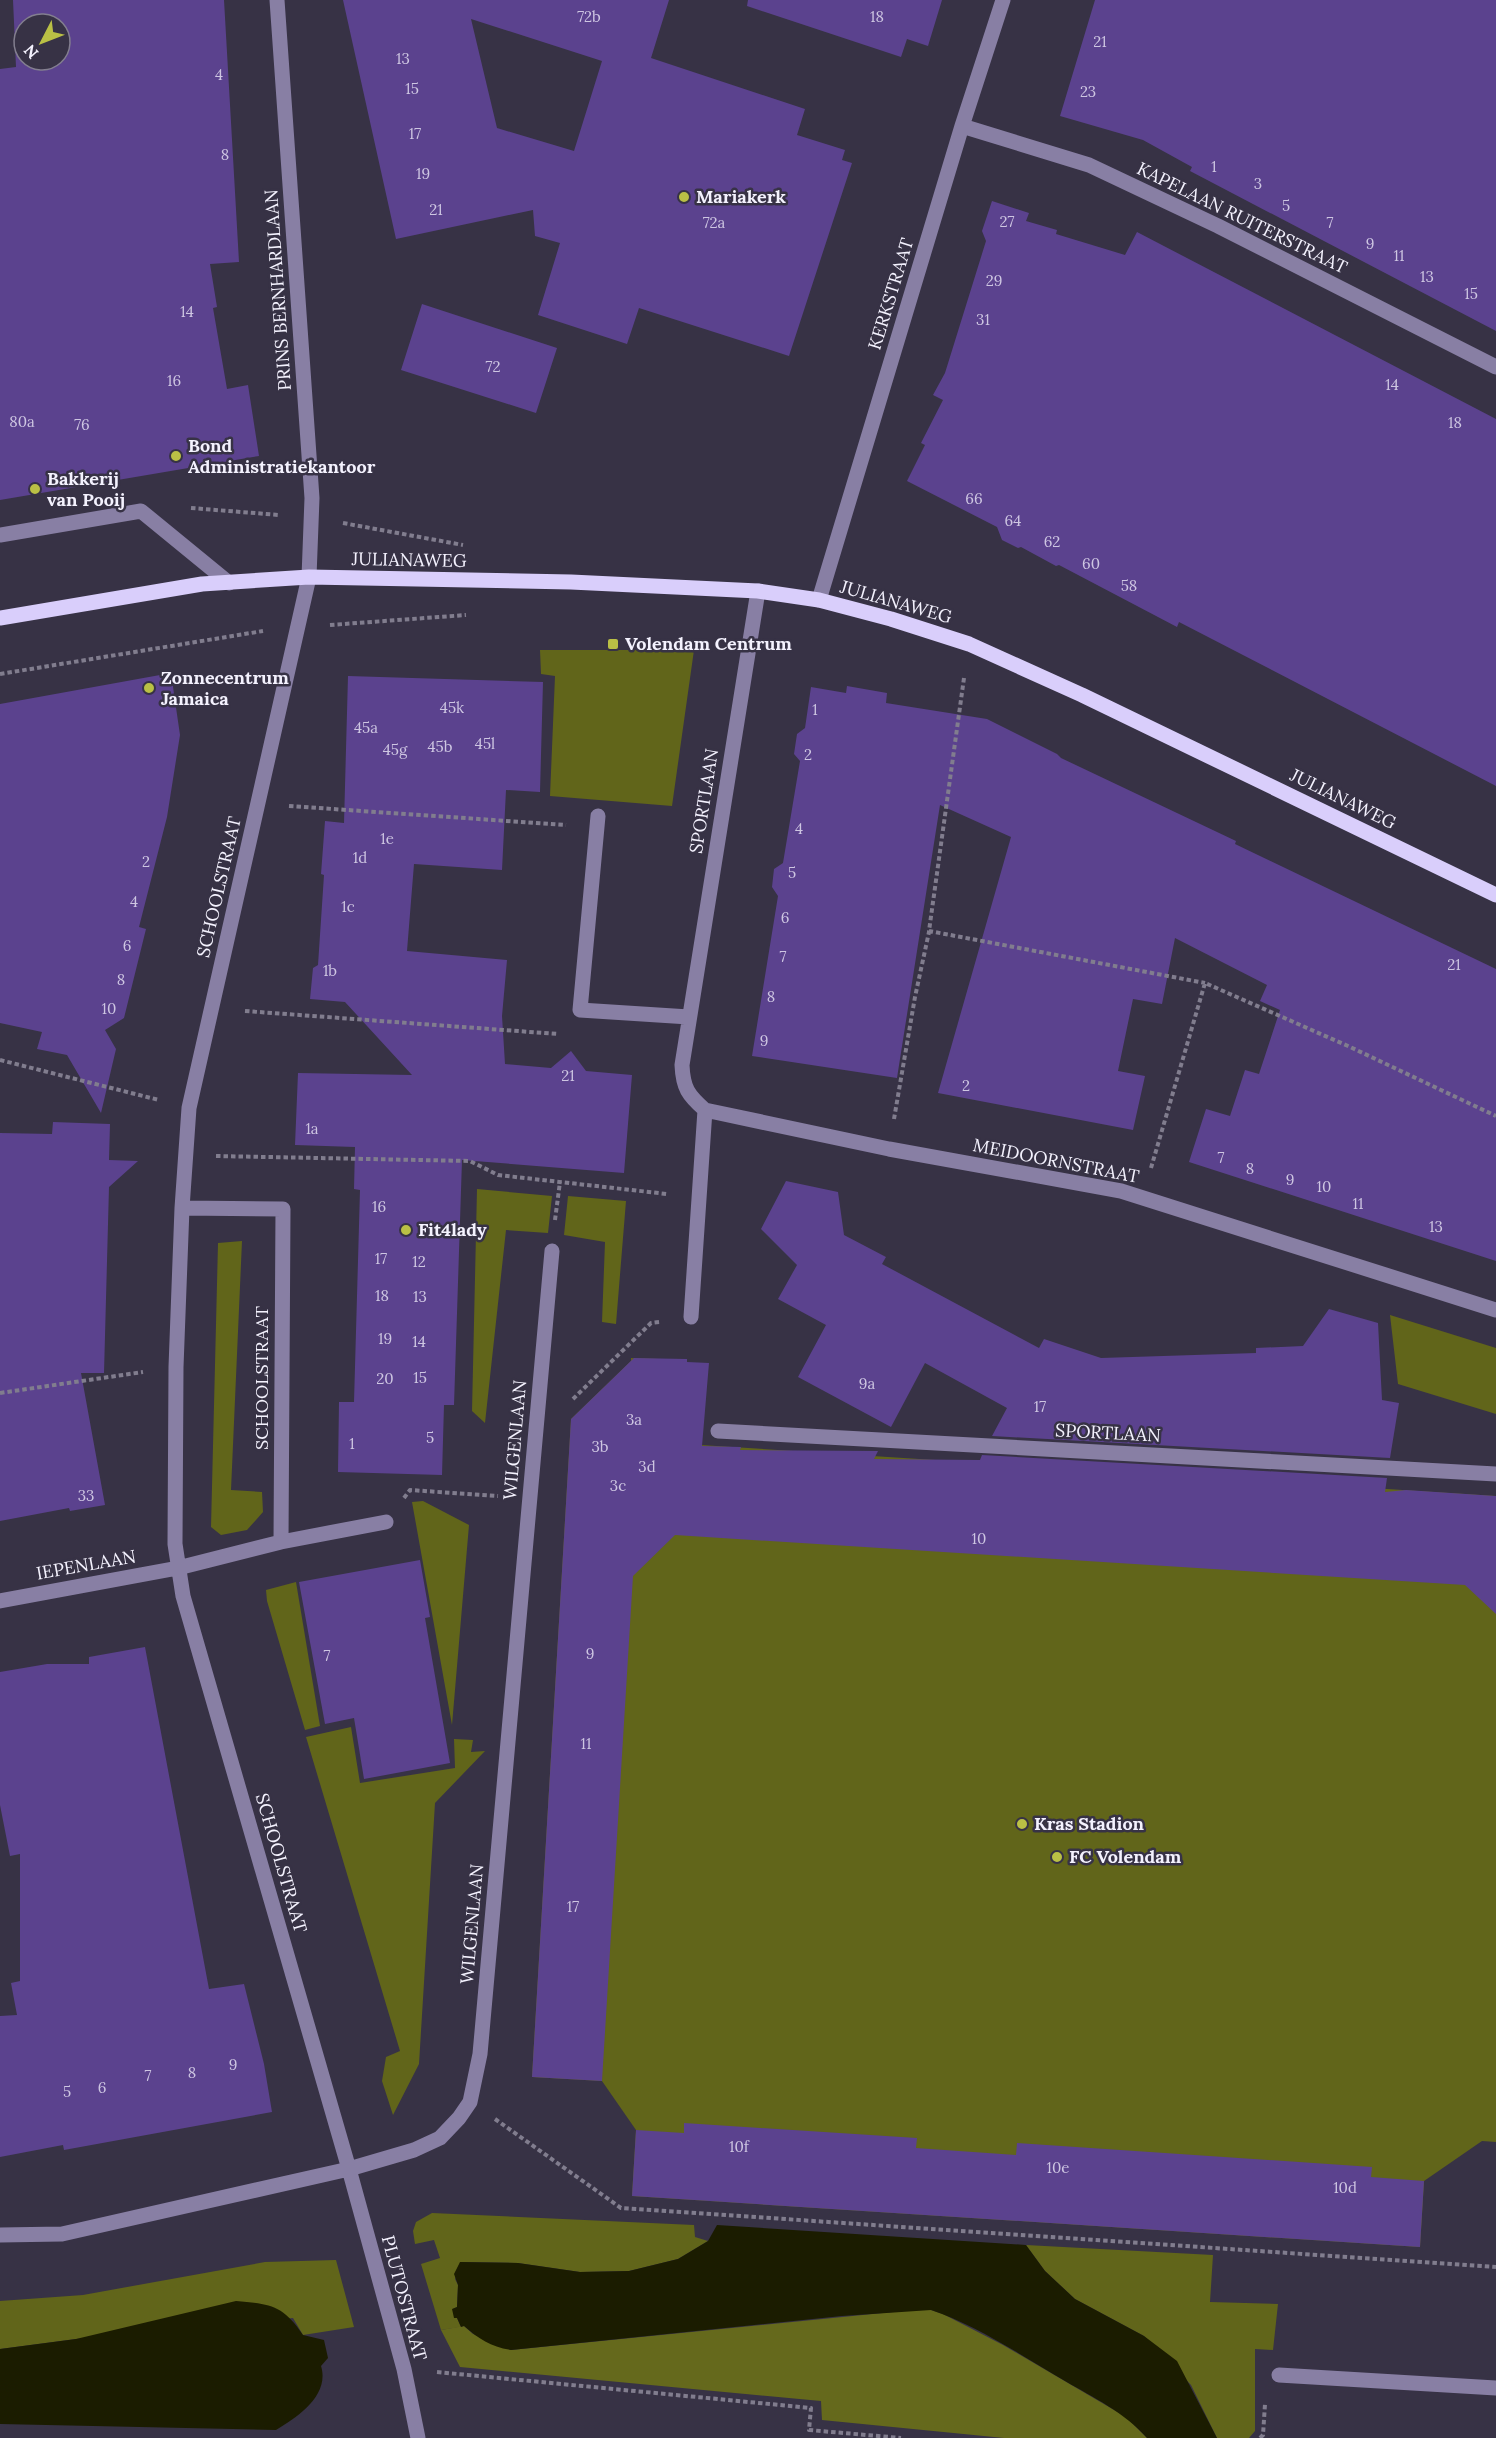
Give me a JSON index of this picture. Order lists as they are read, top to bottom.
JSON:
{
  "streets": {
    "main road": ["JULIANAWEG"],
    "street": [
      "KAPELAAN RUITERSTRAAT",
      "PRINS BERNHARDLAAN",
      "KERKSTRAAT",
      "SPORTLAAN",
      "SCHOOLSTRAAT",
      "MEIDOORNSTRAAT",
      "WILGENLAAN",
      "IEPENLAAN",
      "PLUTOSTRAAT"
    ]
  },
  "crossings": [
    ["KAPELAAN RUITERSTRAAT", "KERKSTRAAT"],
    ["PRINS BERNHARDLAAN", "JULIANAWEG"],
    ["PRINS BERNHARDLAAN", "SCHOOLSTRAAT"],
    ["KERKSTRAAT", "JULIANAWEG"],
    ["JULIANAWEG", "SPORTLAAN"],
    ["JULIANAWEG", "SCHOOLSTRAAT"],
    ["SPORTLAAN", "MEIDOORNSTRAAT"],
    ["SCHOOLSTRAAT", "WILGENLAAN"],
    ["SCHOOLSTRAAT", "IEPENLAAN"],
    ["SCHOOLSTRAAT", "PLUTOSTRAAT"],
    ["WILGENLAAN", "PLUTOSTRAAT"]
  ],
  "places": {
    "other": [
      "Mariakerk",
      "Bond Administratiekantoor",
      "Bakkerij van Pooij",
      "Zonnecentrum Jamaica",
      "Fit4lady",
      "Kras Stadion",
      "FC Volendam"
    ],
    "transit": ["Volendam Centrum"]
  },
  "house_numbers": [
    "72b",
    "18",
    "21",
    "13",
    "4",
    "15",
    "23",
    "17",
    "8",
    "1",
    "19",
    "3",
    "5",
    "21",
    "27",
    "72a",
    "7",
    "9",
    "11",
    "13",
    "29",
    "15",
    "14",
    "31",
    "72",
    "16",
    "14",
    "80a",
    "18",
    "76",
    "66",
    "64",
    "62",
    "60",
    "58",
    "45k",
    "1",
    "45a",
    "45l",
    "45b",
    "45g",
    "2",
    "4",
    "1e",
    "1d",
    "2",
    "5",
    "4",
    "1c",
    "6",
    "6",
    "7",
    "21",
    "1b",
    "8",
    "8",
    "10",
    "9",
    "21",
    "2",
    "1a",
    "7",
    "8",
    "9",
    "10",
    "11",
    "16",
    "13",
    "17",
    "12",
    "18",
    "13",
    "19",
    "14",
    "15",
    "20",
    "9a",
    "17",
    "3a",
    "5",
    "1",
    "3b",
    "3d",
    "3c",
    "33",
    "10",
    "9",
    "7",
    "11",
    "17",
    "9",
    "8",
    "7",
    "6",
    "5",
    "10f",
    "10e",
    "10d"
  ],
  "north": "bottom left"
}
